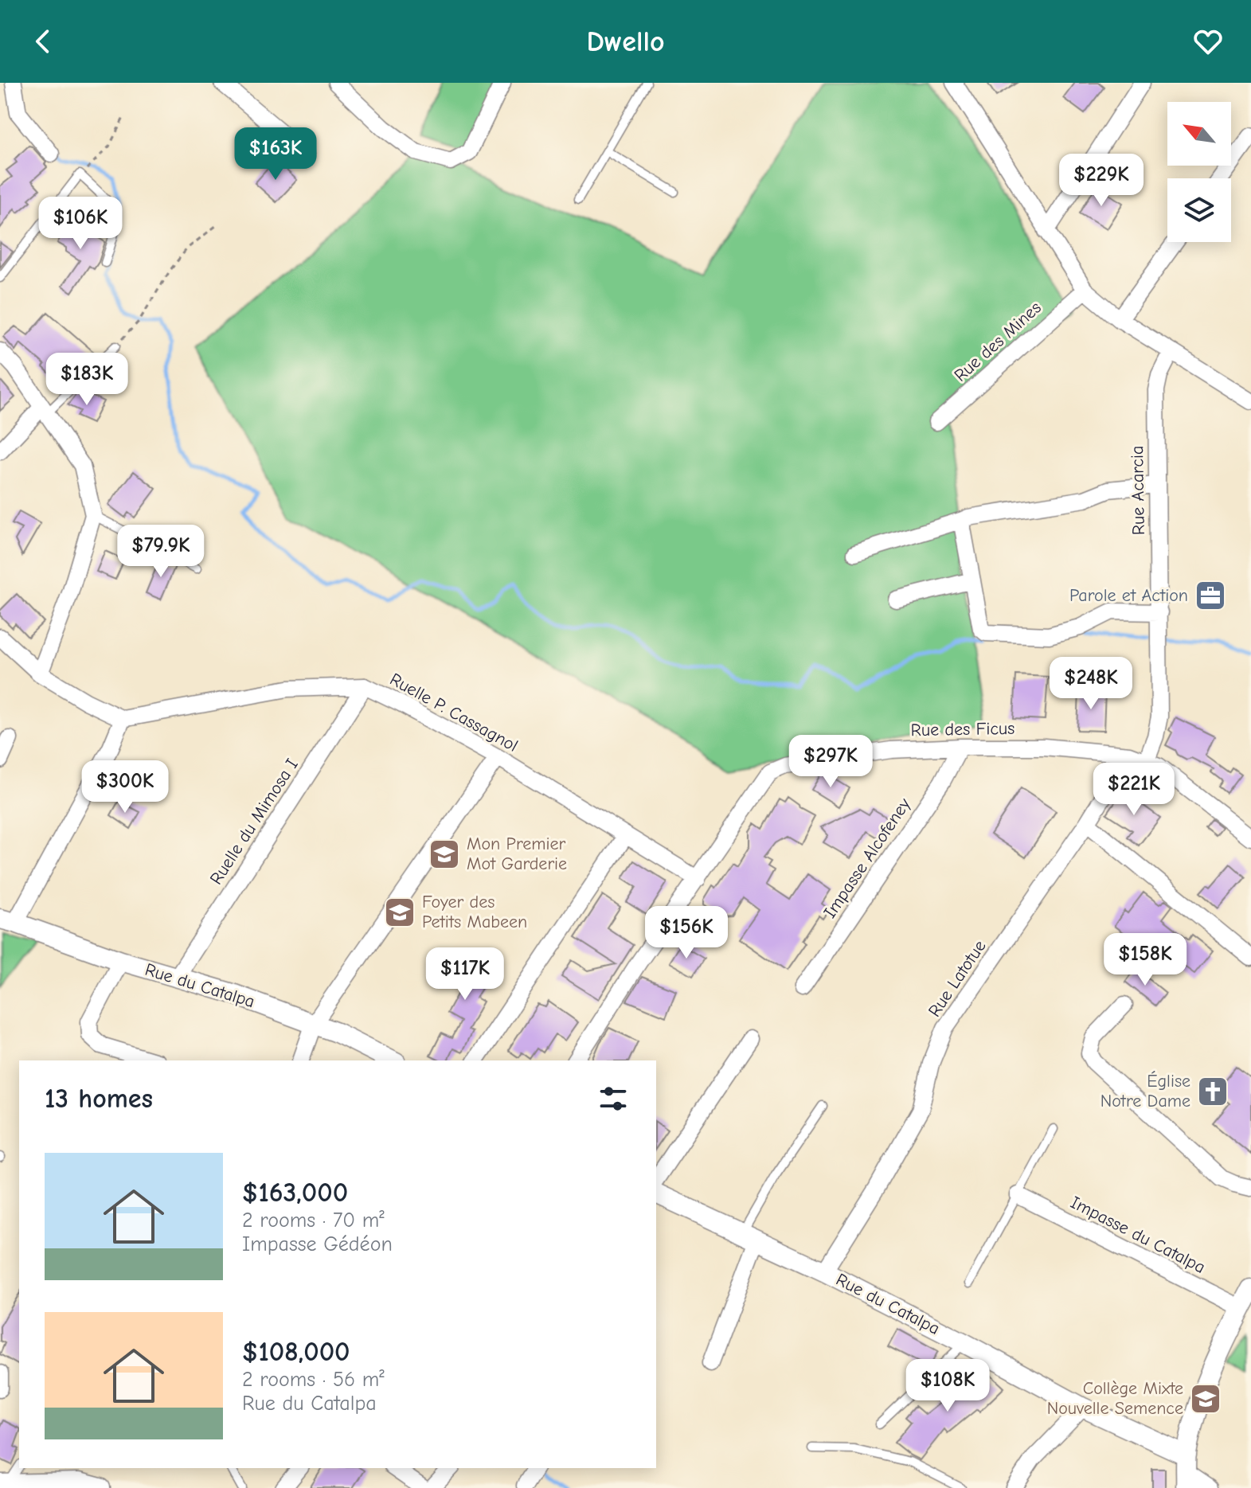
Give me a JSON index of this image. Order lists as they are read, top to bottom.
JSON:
{
  "streets": {
    "street": [
      "Rue des Mines",
      "Rue Acarcia",
      "Ruelle P. Cassagnol",
      "Rue des Ficus",
      "Ruelle du Mimosa I",
      "Impasse Alcofeney",
      "Rue Latotue",
      "Rue du Catalpa",
      "Impasse du Catalpa"
    ]
  },
  "crossings": [
    ["Rue Acarcia", "Rue des Ficus"],
    ["Ruelle P. Cassagnol", "Rue des Ficus"],
    ["Ruelle P. Cassagnol", "Ruelle du Mimosa I"],
    ["Rue des Ficus", "Impasse Alcofeney"],
    ["Rue des Ficus", "Rue Latotue"],
    ["Ruelle du Mimosa I", "Rue du Catalpa"],
    ["Rue Latotue", "Rue du Catalpa"]
  ],
  "places": {
    "office": ["Parole et Action"],
    "school or university": ["Mon Premier Mot Garderie", "Foyer des Petits Mabeen", "Collège Mixte Nouvelle Semence"],
    "church": ["Église Notre Dame"]
  },
  "north": "top left",
  "page": {
    "header": "Dwello",
    "price": [
      "$163K",
      "$229K",
      "$106K",
      "$183K",
      "$79.9K",
      "$248K",
      "$297K",
      "$300K",
      "$221K",
      "$156K",
      "$158K",
      "$117K",
      "$108K"
    ],
    "heading": "13 homes",
    "list": [
      {
        "name": "$163,000",
        "note": "2 rooms · 70 m² · Impasse Gédéon"
      },
      {
        "name": "$108,000",
        "note": "2 rooms · 56 m² · Rue du Catalpa"
      }
    ]
  }
}
